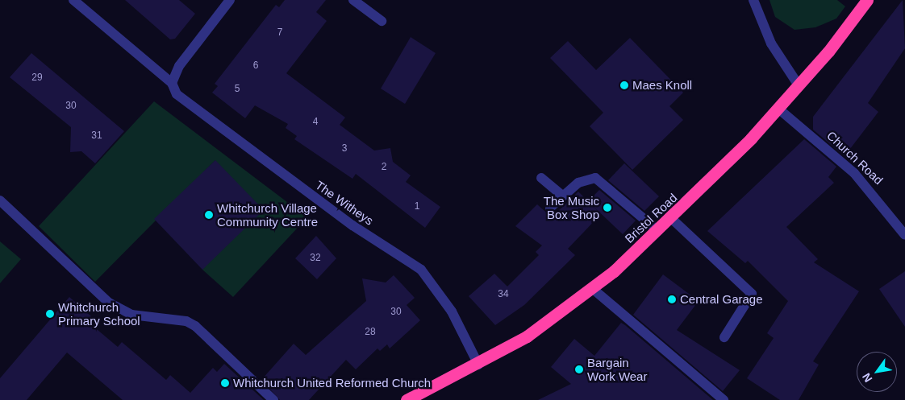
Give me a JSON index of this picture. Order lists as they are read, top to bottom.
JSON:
{
  "streets": {
    "highway": ["Bristol Road"],
    "street": ["Church Road", "The Witheys"]
  },
  "crossings": [
    ["Church Road", "Bristol Road"],
    ["The Witheys", "Bristol Road"]
  ],
  "places": [
    "Maes Knoll",
    "The Music Box Shop",
    "Whitchurch Village Community Centre",
    "Central Garage",
    "Whitchurch Primary School",
    "Bargain Work Wear",
    "Whitchurch United Reformed Church"
  ],
  "house_numbers": [
    "7",
    "6",
    "29",
    "5",
    "30",
    "4",
    "31",
    "3",
    "2",
    "1",
    "32",
    "34",
    "30",
    "28"
  ],
  "north": "bottom left"
}
